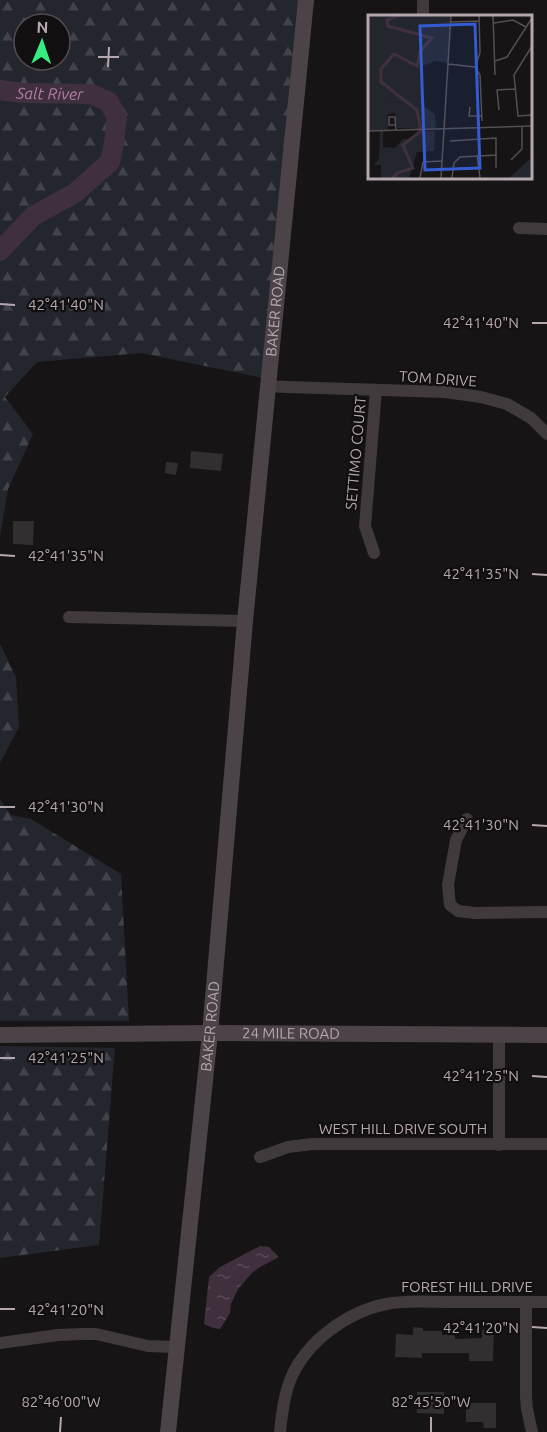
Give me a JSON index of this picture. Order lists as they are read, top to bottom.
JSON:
{
  "streets": {
    "street": [
      "BAKER ROAD",
      "TOM DRIVE",
      "SETTIMO COURT",
      "24 MILE ROAD",
      "WEST HILL DRIVE SOUTH",
      "FOREST HILL DRIVE"
    ]
  },
  "crossings": [
    ["BAKER ROAD", "TOM DRIVE"],
    ["BAKER ROAD", "24 MILE ROAD"],
    ["TOM DRIVE", "SETTIMO COURT"]
  ],
  "water": ["Salt River"],
  "north": "top",
  "coordinates": [
    "42°41'40\"N",
    "42°41'35\"N",
    "42°41'30\"N",
    "42°41'25\"N",
    "42°41'20\"N",
    "82°46'00\"W",
    "82°45'50\"W"
  ]
}
